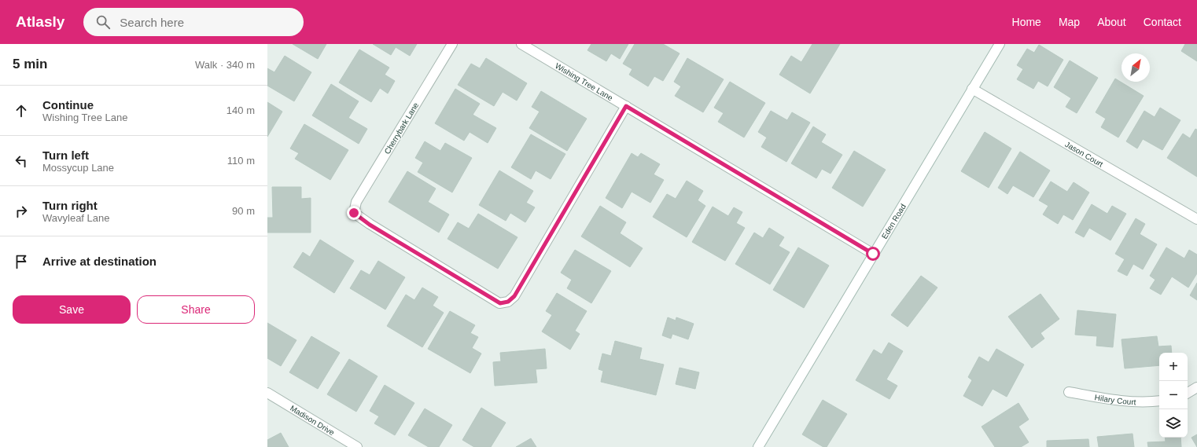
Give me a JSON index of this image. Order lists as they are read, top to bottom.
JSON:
{
  "streets": {
    "street": [
      "Wishing Tree Lane",
      "Cherrybark Lane",
      "Jason Court",
      "Eden Road",
      "Hilary Court",
      "Madison Drive"
    ]
  },
  "crossings": [
    ["Wishing Tree Lane", "Cherrybark Lane"],
    ["Wishing Tree Lane", "Eden Road"],
    ["Jason Court", "Eden Road"]
  ],
  "north": "top right",
  "page": {
    "header": "Atlasly",
    "search": "Search here",
    "nav": [
      "Home",
      "Map",
      "About",
      "Contact"
    ],
    "heading": ["5 min", "Walk · 340 m"],
    "list": [
      ["Continue", "Wishing Tree Lane", "140 m"],
      ["Turn left", "Mossycup Lane", "110 m"],
      ["Turn right", "Wavyleaf Lane", "90 m"],
      "Arrive at destination"
    ],
    "buttons": ["Save", "Share"],
    "map_buttons": ["+", "−"]
  }
}
